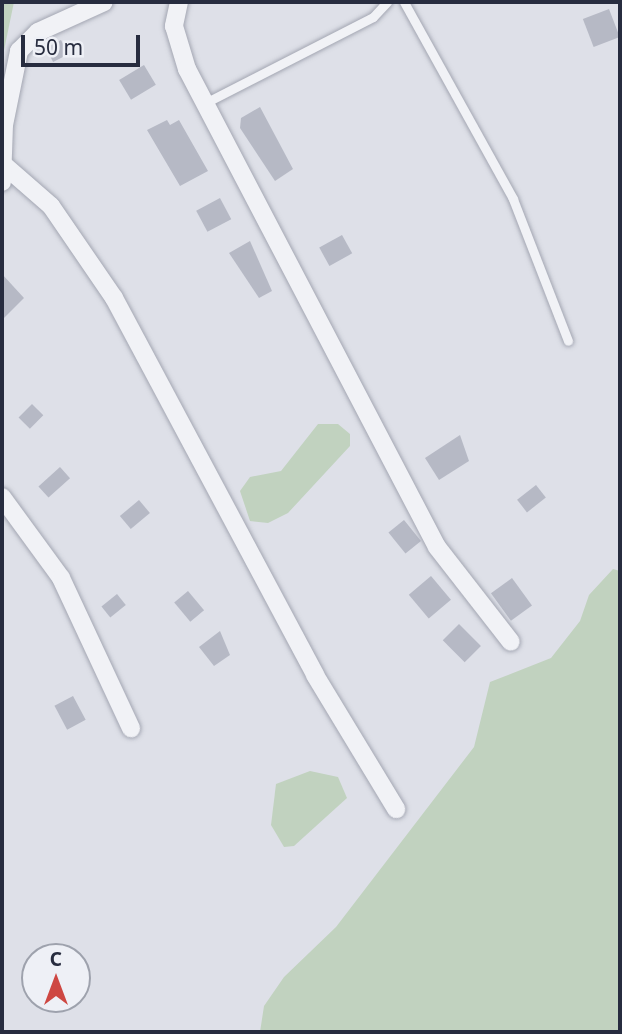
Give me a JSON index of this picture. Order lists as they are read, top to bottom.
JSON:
{
  "scale_bar": "50 m",
  "north": "top"
}
